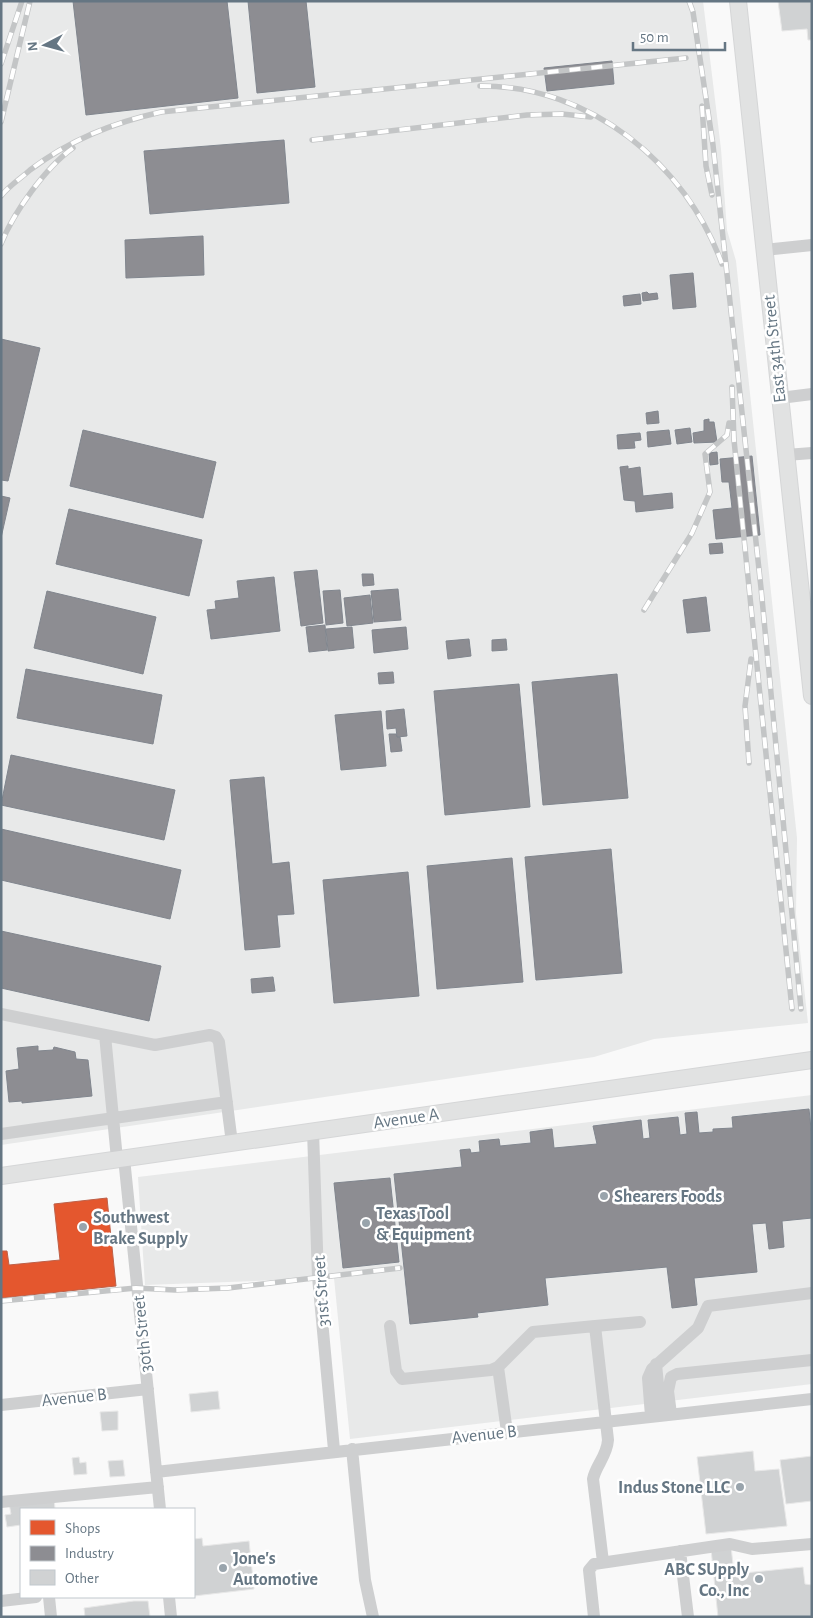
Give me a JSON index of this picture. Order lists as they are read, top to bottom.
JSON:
{
  "streets": {
    "main road": ["East 34th Street", "Avenue A"],
    "street": ["31st Street", "30th Street", "Avenue B"]
  },
  "crossings": [
    ["Avenue A", "31st Street"],
    ["Avenue A", "30th Street"],
    ["31st Street", "Avenue B"],
    ["30th Street", "Avenue B"]
  ],
  "places": [
    "Shearers Foods",
    "Texas Tool & Equipment",
    "Southwest Brake Supply",
    "Indus Stone LLC",
    "Jone's Automotive",
    "ABC SUpply Co., Inc"
  ],
  "legend": ["Shops", "Industry", "Other"],
  "scale_bar": "50 m",
  "north": "left"
}
